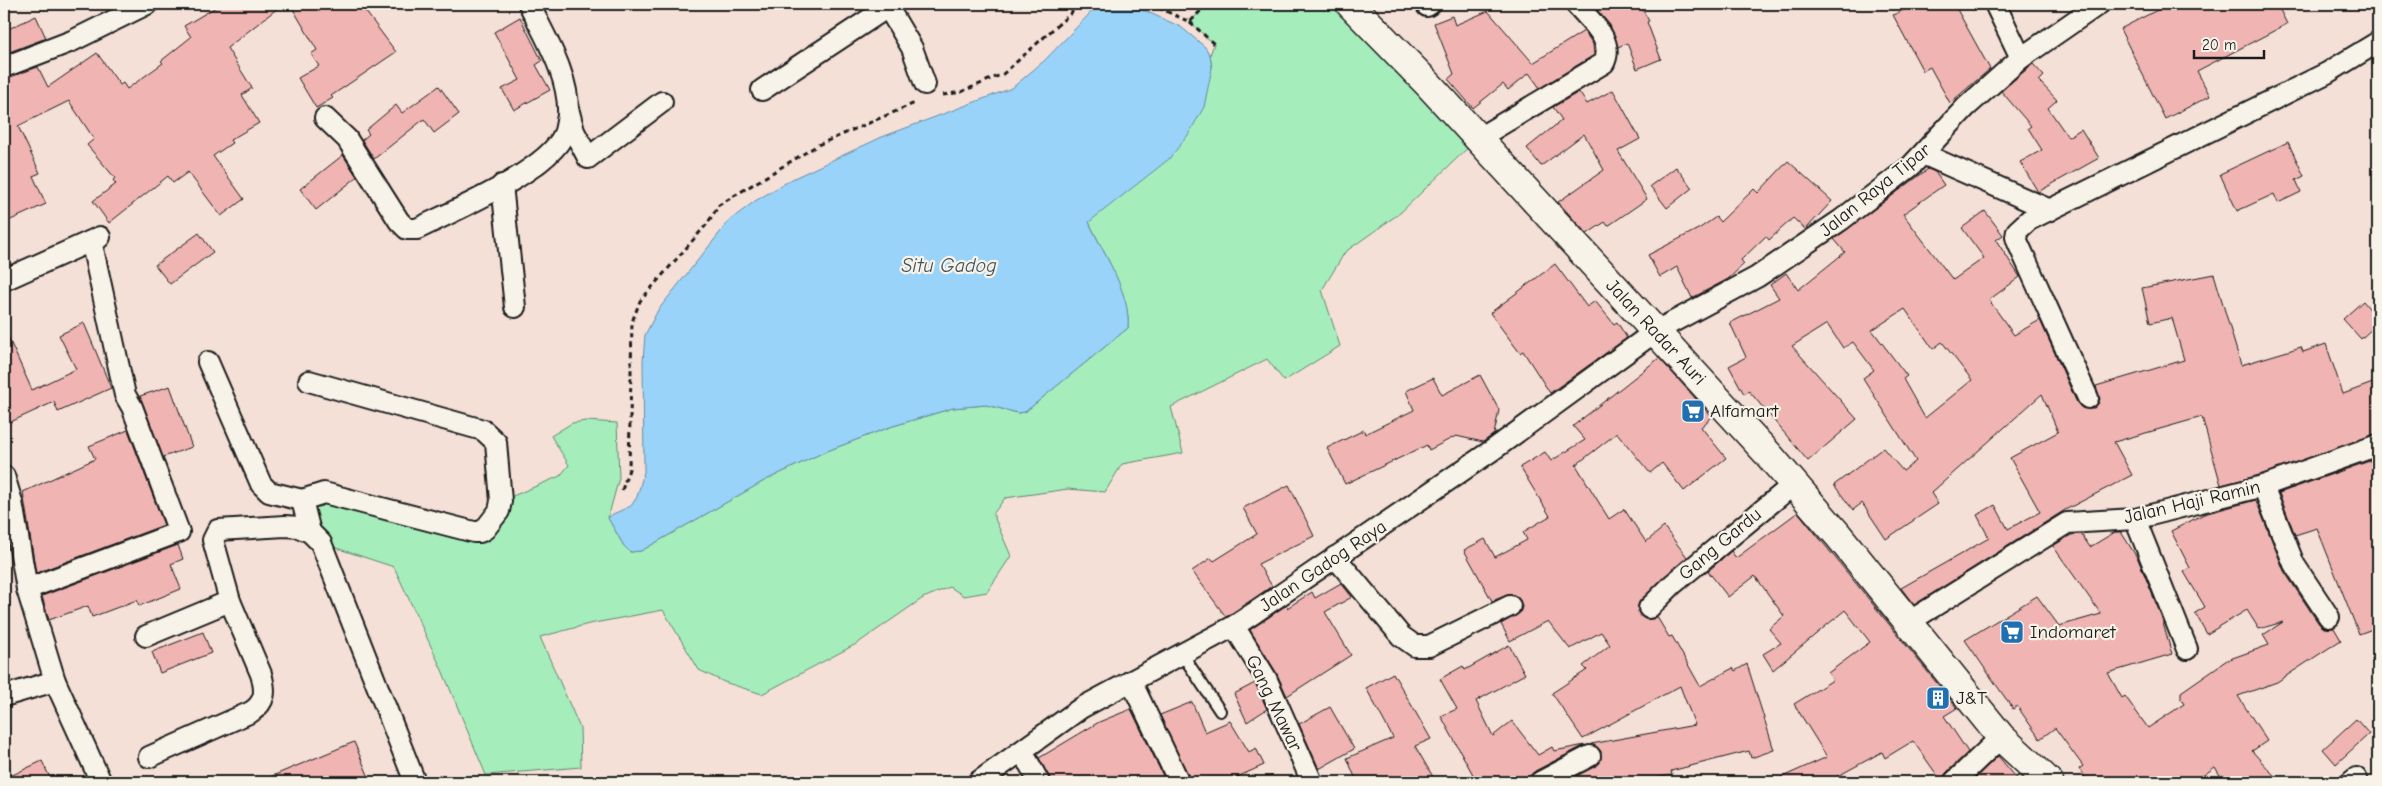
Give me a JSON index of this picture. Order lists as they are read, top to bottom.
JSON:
{
  "streets": {
    "main road": ["Jalan Radar Auri"],
    "street": [
      "Jalan Raya Tipar",
      "Jalan Haji Ramin",
      "Gang Gardu",
      "Jalan Gadog Raya",
      "Gang Mawar"
    ]
  },
  "crossings": [
    ["Jalan Raya Tipar", "Jalan Radar Auri"],
    ["Jalan Raya Tipar", "Jalan Gadog Raya"],
    ["Jalan Radar Auri", "Jalan Haji Ramin"],
    ["Jalan Radar Auri", "Gang Gardu"],
    ["Jalan Radar Auri", "Jalan Gadog Raya"],
    ["Jalan Gadog Raya", "Gang Mawar"]
  ],
  "water": ["Situ Gadog"],
  "places": {
    "supermarket": ["Alfamart", "Indomaret"],
    "building": ["J&T"]
  },
  "scale_bar": "20 m"
}
